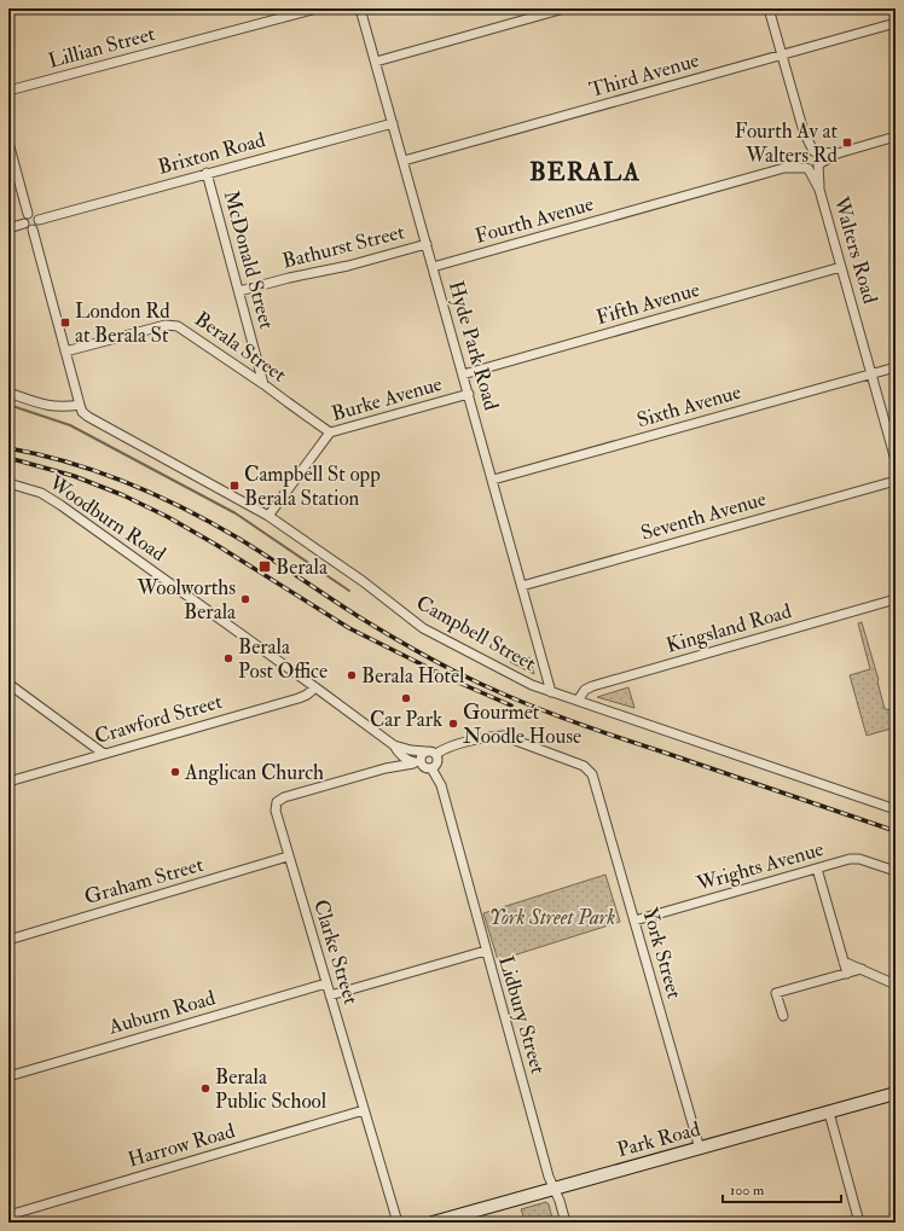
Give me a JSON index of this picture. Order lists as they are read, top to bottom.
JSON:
{
  "streets": {
    "main road": ["Park Road"],
    "street": [
      "Lillian Street",
      "Third Avenue",
      "Brixton Road",
      "Fourth Avenue",
      "Bathurst Street",
      "Walters Road",
      "McDonald Street",
      "Fifth Avenue",
      "Hyde Park Road",
      "Berala Street",
      "Burke Avenue",
      "Sixth Avenue",
      "Seventh Avenue",
      "Woodburn Road",
      "Kingsland Road",
      "Campbell Street",
      "Crawford Street",
      "Wrights Avenue",
      "Graham Street",
      "Clarke Street",
      "York Street",
      "Auburn Road",
      "Lidbury Street",
      "Harrow Road"
    ]
  },
  "crossings": [
    ["Third Avenue", "Hyde Park Road"],
    ["Brixton Road", "McDonald Street"],
    ["Brixton Road", "Hyde Park Road"],
    ["Brixton Road", "Campbell Street"],
    ["Fourth Avenue", "Walters Road"],
    ["Fourth Avenue", "Hyde Park Road"],
    ["Bathurst Street", "McDonald Street"],
    ["Bathurst Street", "Hyde Park Road"],
    ["Walters Road", "Fifth Avenue"],
    ["Walters Road", "Sixth Avenue"],
    ["McDonald Street", "Berala Street"],
    ["Fifth Avenue", "Hyde Park Road"],
    ["Hyde Park Road", "Burke Avenue"],
    ["Hyde Park Road", "Sixth Avenue"],
    ["Hyde Park Road", "Seventh Avenue"],
    ["Hyde Park Road", "Campbell Street"],
    ["Berala Street", "Burke Avenue"],
    ["Berala Street", "Campbell Street"],
    ["Burke Avenue", "Campbell Street"],
    ["Woodburn Road", "Crawford Street"],
    ["Woodburn Road", "Clarke Street"],
    ["Woodburn Road", "York Street"],
    ["Woodburn Road", "Lidbury Street"],
    ["Kingsland Road", "Campbell Street"],
    ["Wrights Avenue", "York Street"],
    ["Graham Street", "Clarke Street"],
    ["Clarke Street", "York Street"],
    ["Clarke Street", "Auburn Road"],
    ["Clarke Street", "Lidbury Street"],
    ["Clarke Street", "Harrow Road"],
    ["York Street", "Lidbury Street"],
    ["York Street", "Park Road"],
    ["Lidbury Street", "Park Road"]
  ],
  "districts": ["BERALA"],
  "parks": ["York Street Park"],
  "places": {
    "transit": [
      "Fourth Av at Walters Rd",
      "London Rd at Berala St",
      "Campbell St opp Berala Station",
      "Berala"
    ],
    "other": [
      "Woolworths Berala",
      "Berala Post Office",
      "Berala Hotel",
      "Car Park",
      "Gourmet Noodle House",
      "Anglican Church",
      "Berala Public School"
    ]
  },
  "scale_bar": "100 m"
}
